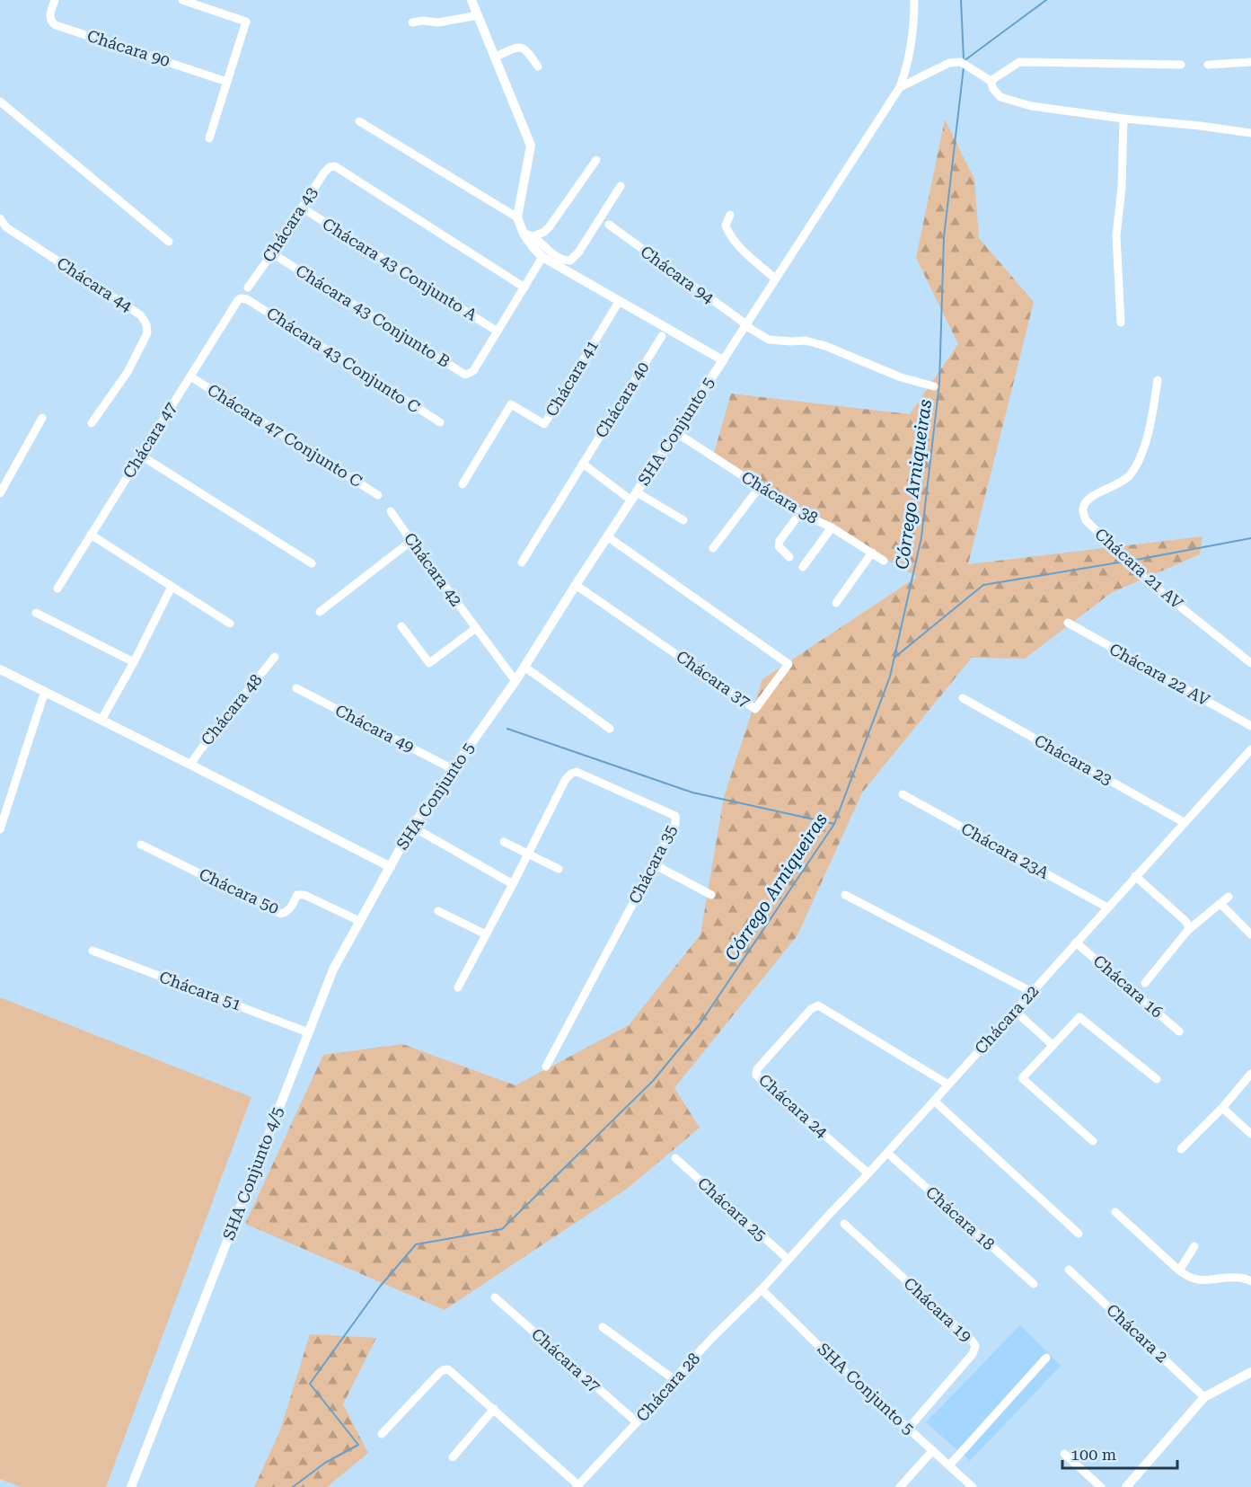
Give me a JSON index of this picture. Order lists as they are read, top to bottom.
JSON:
{
  "streets": {
    "street": [
      "Chácara 90",
      "Chácara 43",
      "Chácara 43 Conjunto A",
      "Chácara 94",
      "Chácara 44",
      "Chácara 43 Conjunto B",
      "Chácara 43 Conjunto C",
      "Chácara 41",
      "Chácara 40",
      "SHA Conjunto 5",
      "Chácara 47 Conjunto C",
      "Chácara 47",
      "Chácara 38",
      "Chácara 21 AV",
      "Chácara 42",
      "Chácara 22 AV",
      "Chácara 37",
      "Chácara 48",
      "Chácara 49",
      "Chácara 23",
      "Chácara 23A",
      "Chácara 35",
      "Chácara 50",
      "Chácara 16",
      "Chácara 51",
      "Chácara 22",
      "Chácara 24",
      "SHA Conjunto 4/5",
      "Chácara 25",
      "Chácara 18",
      "Chácara 19",
      "Chácara 2",
      "Chácara 27",
      "Chácara 28"
    ]
  },
  "crossings": [
    ["Chácara 43", "Chácara 43 Conjunto A"],
    ["Chácara 43", "Chácara 43 Conjunto B"],
    ["Chácara 43 Conjunto A", "Chácara 43 Conjunto B"],
    ["Chácara 94", "SHA Conjunto 5"],
    ["Chácara 43 Conjunto C", "Chácara 47"],
    ["Chácara 41", "SHA Conjunto 5"],
    ["SHA Conjunto 5", "Chácara 38"],
    ["SHA Conjunto 5", "Chácara 42"],
    ["SHA Conjunto 5", "Chácara 37"],
    ["SHA Conjunto 5", "Chácara 48"],
    ["SHA Conjunto 5", "Chácara 49"],
    ["SHA Conjunto 5", "Chácara 22"],
    ["SHA Conjunto 5", "SHA Conjunto 4/5"],
    ["SHA Conjunto 5", "Chácara 19"],
    ["SHA Conjunto 5", "Chácara 28"],
    ["Chácara 47 Conjunto C", "Chácara 47"],
    ["Chácara 23", "Chácara 22"],
    ["Chácara 23A", "Chácara 22"],
    ["Chácara 50", "SHA Conjunto 4/5"],
    ["Chácara 16", "Chácara 22"],
    ["Chácara 51", "SHA Conjunto 4/5"],
    ["Chácara 22", "Chácara 24"],
    ["Chácara 22", "Chácara 25"],
    ["Chácara 22", "Chácara 18"],
    ["Chácara 22", "Chácara 28"],
    ["Chácara 27", "Chácara 28"]
  ],
  "water": ["Córrego Arniqueiras"],
  "scale_bar": "100 m"
}
